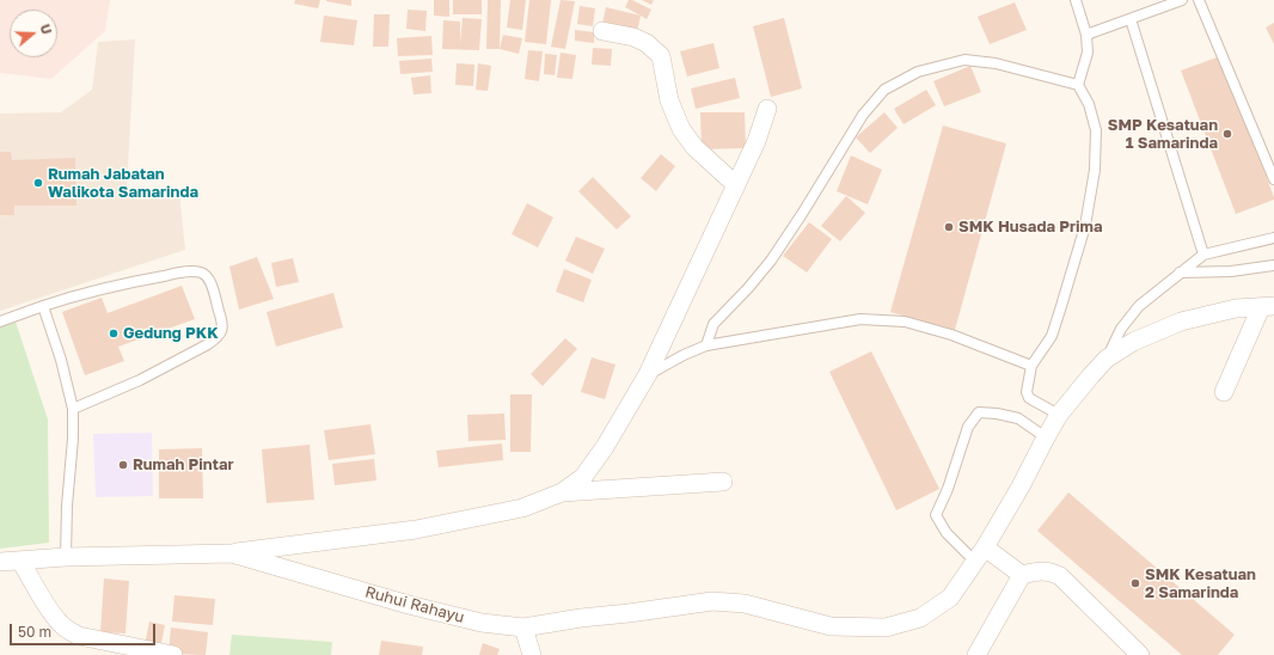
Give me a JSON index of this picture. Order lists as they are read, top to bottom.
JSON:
{
  "streets": {
    "street": ["Ruhui Rahayu"]
  },
  "places": [
    "SMP Kesatuan 1 Samarinda",
    "Rumah Jabatan Walikota Samarinda",
    "SMK Husada Prima",
    "Gedung PKK",
    "Rumah Pintar",
    "SMK Kesatuan 2 Samarinda"
  ],
  "scale_bar": "50 m",
  "north": "right"
}
